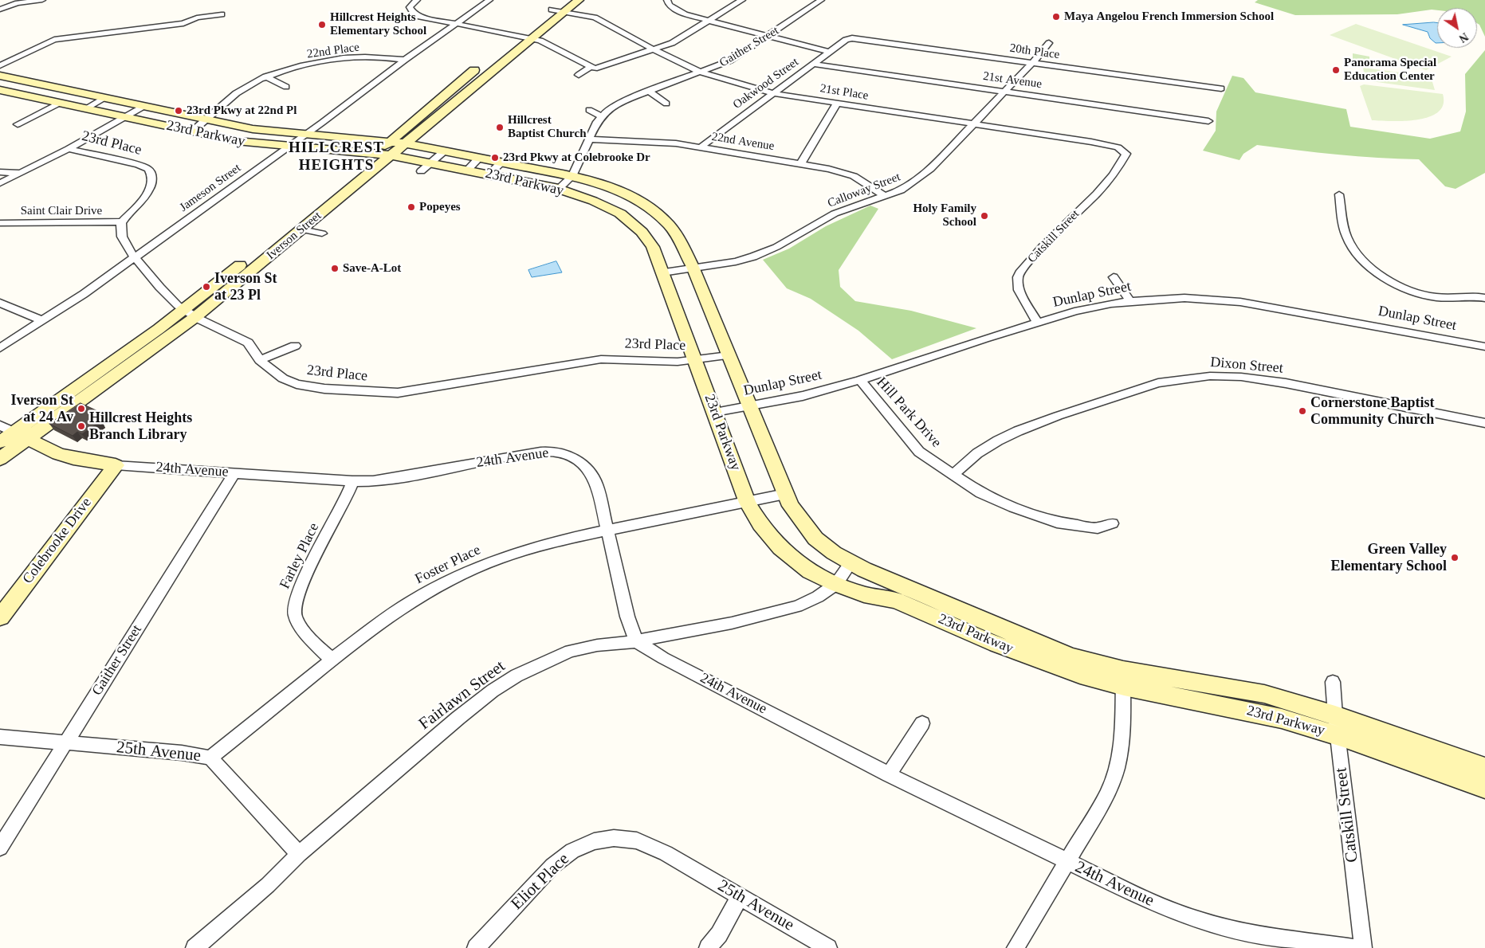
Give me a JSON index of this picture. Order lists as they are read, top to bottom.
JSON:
{
  "streets": {
    "street": [
      "Gaither Street",
      "22nd Place",
      "20th Place",
      "21st Avenue",
      "Oakwood Street",
      "21st Place",
      "23rd Parkway",
      "22nd Avenue",
      "23rd Place",
      "Jameson Street",
      "Calloway Street",
      "Saint Clair Drive",
      "Iverson Street",
      "Catskill Street",
      "Dunlap Street",
      "Dixon Street",
      "Hill Park Drive",
      "24th Avenue",
      "Colebrooke Drive",
      "Farley Place",
      "Foster Place",
      "Fairlawn Street",
      "25th Avenue",
      "Eliot Place"
    ]
  },
  "crossings": [
    ["Gaither Street", "21st Place"],
    ["Gaither Street", "23rd Parkway"],
    ["Gaither Street", "22nd Avenue"],
    ["Gaither Street", "24th Avenue"],
    ["Gaither Street", "25th Avenue"],
    ["22nd Place", "23rd Parkway"],
    ["22nd Place", "Jameson Street"],
    ["20th Place", "Oakwood Street"],
    ["20th Place", "Calloway Street"],
    ["21st Avenue", "Oakwood Street"],
    ["21st Avenue", "Calloway Street"],
    ["Oakwood Street", "21st Place"],
    ["Oakwood Street", "22nd Avenue"],
    ["21st Place", "Calloway Street"],
    ["21st Place", "Iverson Street"],
    ["21st Place", "Catskill Street"],
    ["23rd Parkway", "23rd Place"],
    ["23rd Parkway", "Jameson Street"],
    ["23rd Parkway", "Calloway Street"],
    ["23rd Parkway", "Iverson Street"],
    ["23rd Parkway", "Catskill Street"],
    ["23rd Parkway", "Dunlap Street"],
    ["23rd Parkway", "Foster Place"],
    ["23rd Parkway", "Fairlawn Street"],
    ["22nd Avenue", "Calloway Street"],
    ["23rd Place", "Jameson Street"],
    ["23rd Place", "Saint Clair Drive"],
    ["23rd Place", "Iverson Street"],
    ["Iverson Street", "24th Avenue"],
    ["Catskill Street", "Dunlap Street"],
    ["Dunlap Street", "Hill Park Drive"],
    ["Dixon Street", "Hill Park Drive"],
    ["24th Avenue", "Colebrooke Drive"],
    ["24th Avenue", "Farley Place"],
    ["24th Avenue", "Foster Place"],
    ["24th Avenue", "Fairlawn Street"],
    ["Farley Place", "Foster Place"],
    ["Foster Place", "25th Avenue"],
    ["Fairlawn Street", "25th Avenue"],
    ["25th Avenue", "Eliot Place"]
  ],
  "districts": ["HILLCREST HEIGHTS"],
  "places": [
    "Maya Angelou French Immersion School",
    "Hillcrest Heights Elementary School",
    "Panorama Special Education Center",
    "23rd Pkwy at 22nd Pl",
    "Hillcrest Baptist Church",
    "23rd Pkwy at Colebrooke Dr",
    "Popeyes",
    "Holy Family School",
    "Save-A-Lot",
    "Iverson St at 23 Pl",
    "Iverson St at 24 Av",
    "Cornerstone Baptist Community Church",
    "Hillcrest Heights Branch Library",
    "Green Valley Elementary School"
  ],
  "north": "bottom right"
}
